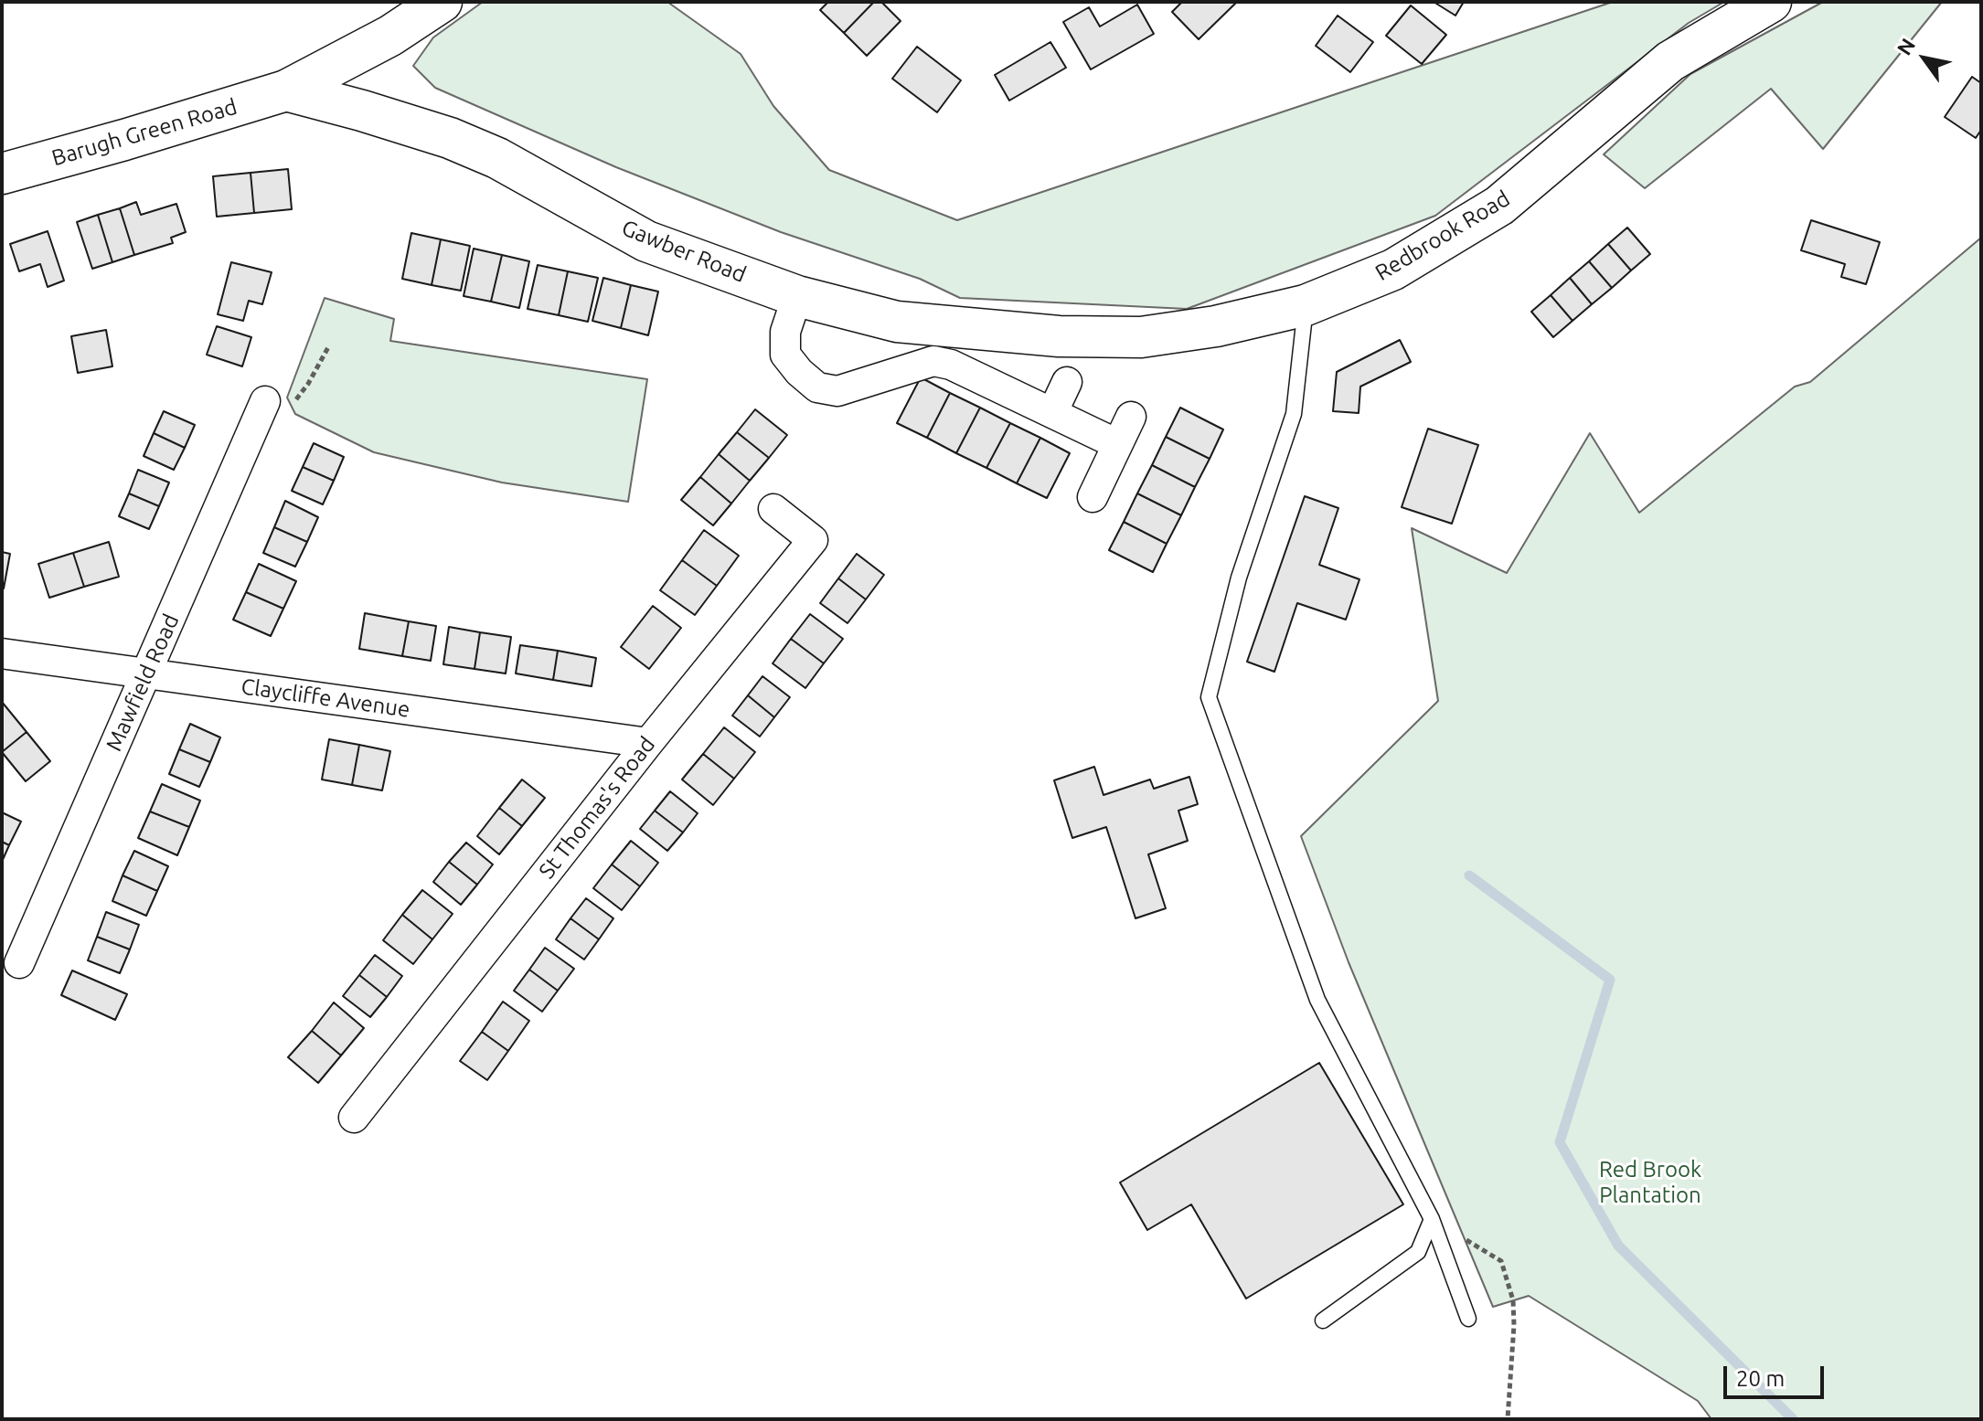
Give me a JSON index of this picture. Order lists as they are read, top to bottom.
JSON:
{
  "streets": {
    "main road": ["Barugh Green Road", "Redbrook Road", "Gawber Road"],
    "street": ["Mawfield Road", "Claycliffe Avenue", "St Thomas's Road"]
  },
  "crossings": [
    ["Barugh Green Road", "Gawber Road"],
    ["Redbrook Road", "Gawber Road"],
    ["Mawfield Road", "Claycliffe Avenue"],
    ["Claycliffe Avenue", "St Thomas's Road"]
  ],
  "parks": ["Red Brook Plantation"],
  "scale_bar": "20 m",
  "north": "top left"
}
